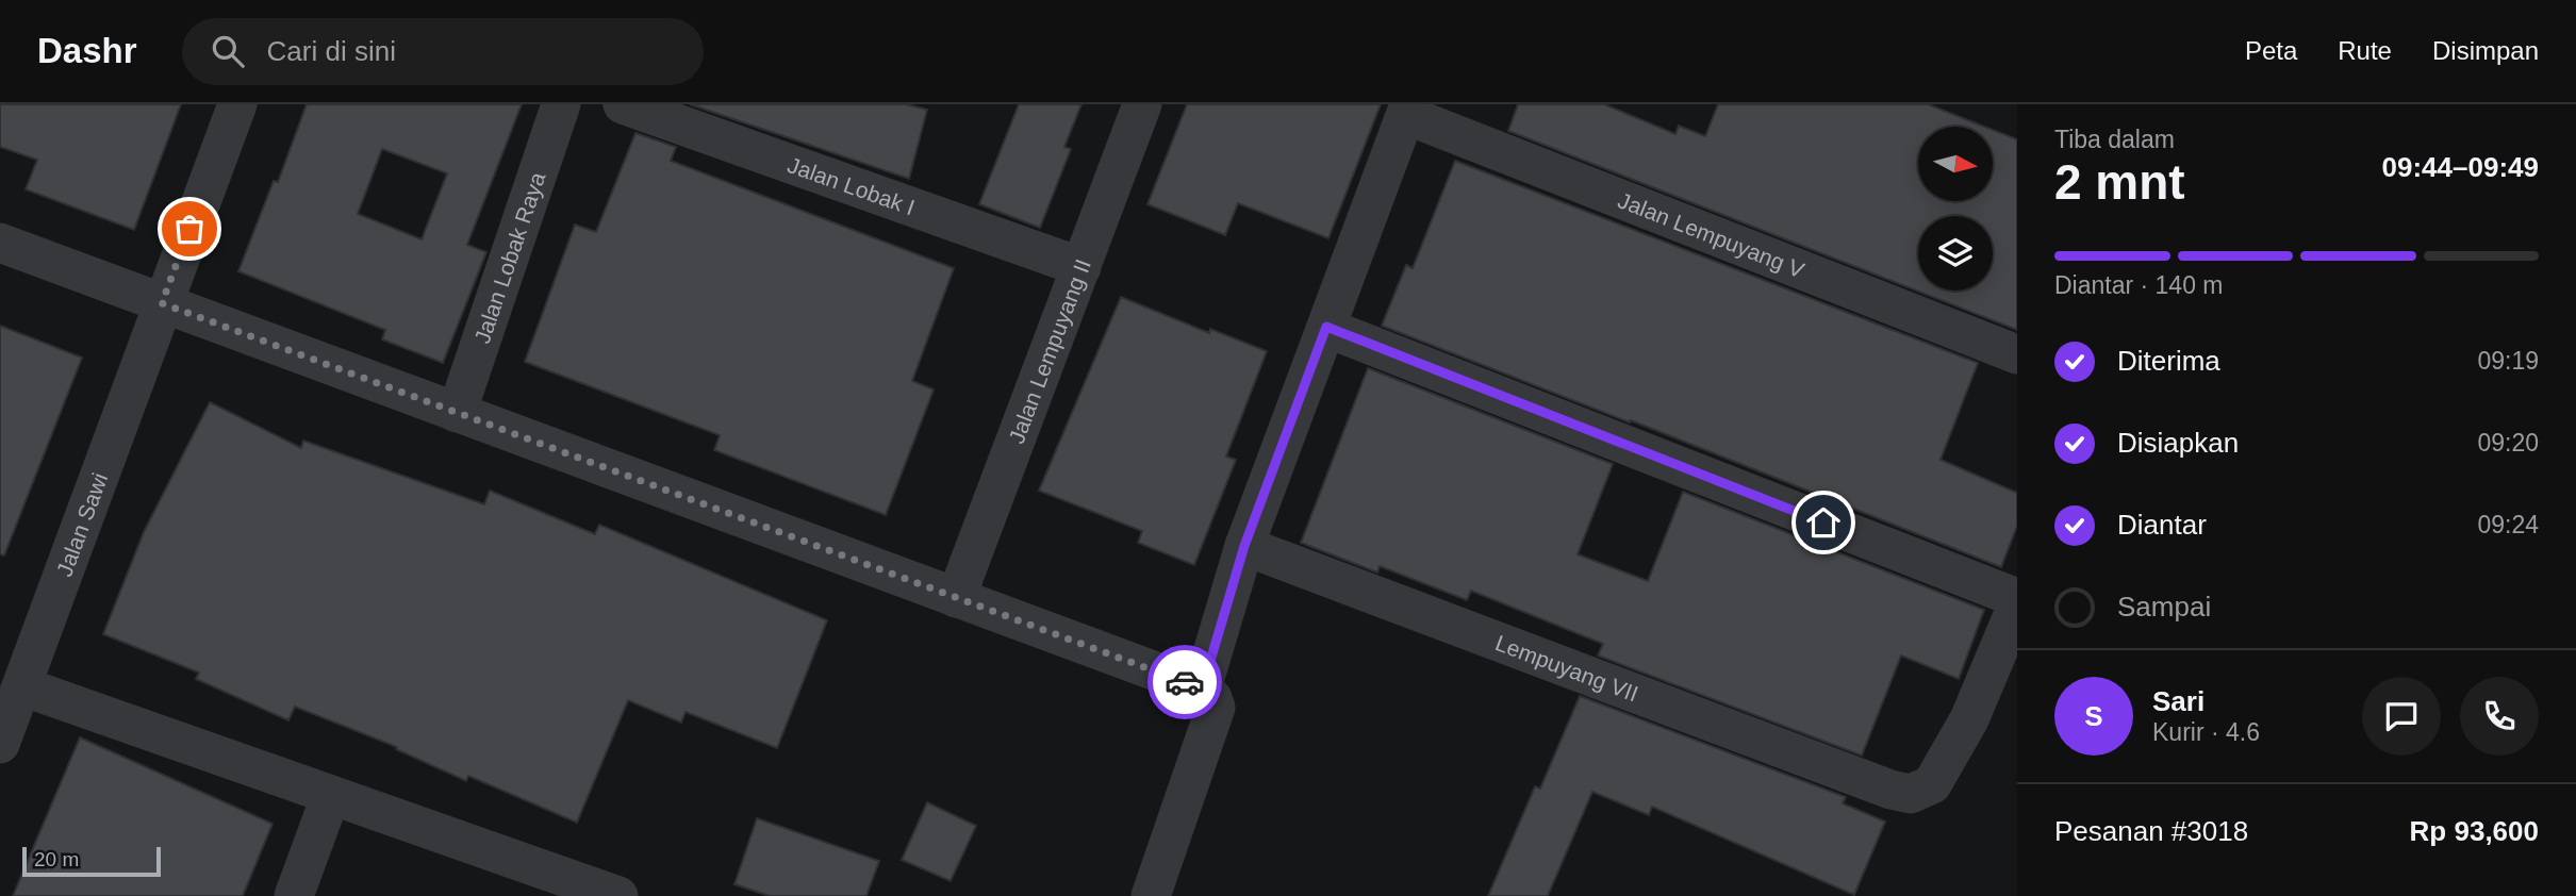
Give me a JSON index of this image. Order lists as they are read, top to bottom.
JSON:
{
  "streets": {
    "street": [
      "Jalan Lobak I",
      "Jalan Lempuyang V",
      "Jalan Lobak Raya",
      "Jalan Lempuyang II",
      "Jalan Sawi",
      "Lempuyang VII"
    ]
  },
  "crossings": [
    ["Jalan Lobak I", "Jalan Lempuyang II"]
  ],
  "scale_bar": "20 m",
  "north": "right",
  "page": {
    "header": "Dashr",
    "search": "Cari di sini",
    "nav": ["Peta", "Rute", "Disimpan"],
    "heading": ["2 mnt", "Tiba dalam", "09:44–09:49"],
    "panel": [
      "Sari",
      "Kurir · 4.6",
      "Pesanan #3018",
      "Rp 93,600"
    ],
    "bar": "Diantar · 140 m",
    "list": [
      ["Diterima", "09:19"],
      ["Disiapkan", "09:20"],
      ["Diantar", "09:24"],
      "Sampai"
    ],
    "round": "S",
    "scale": "20 m"
  }
}
